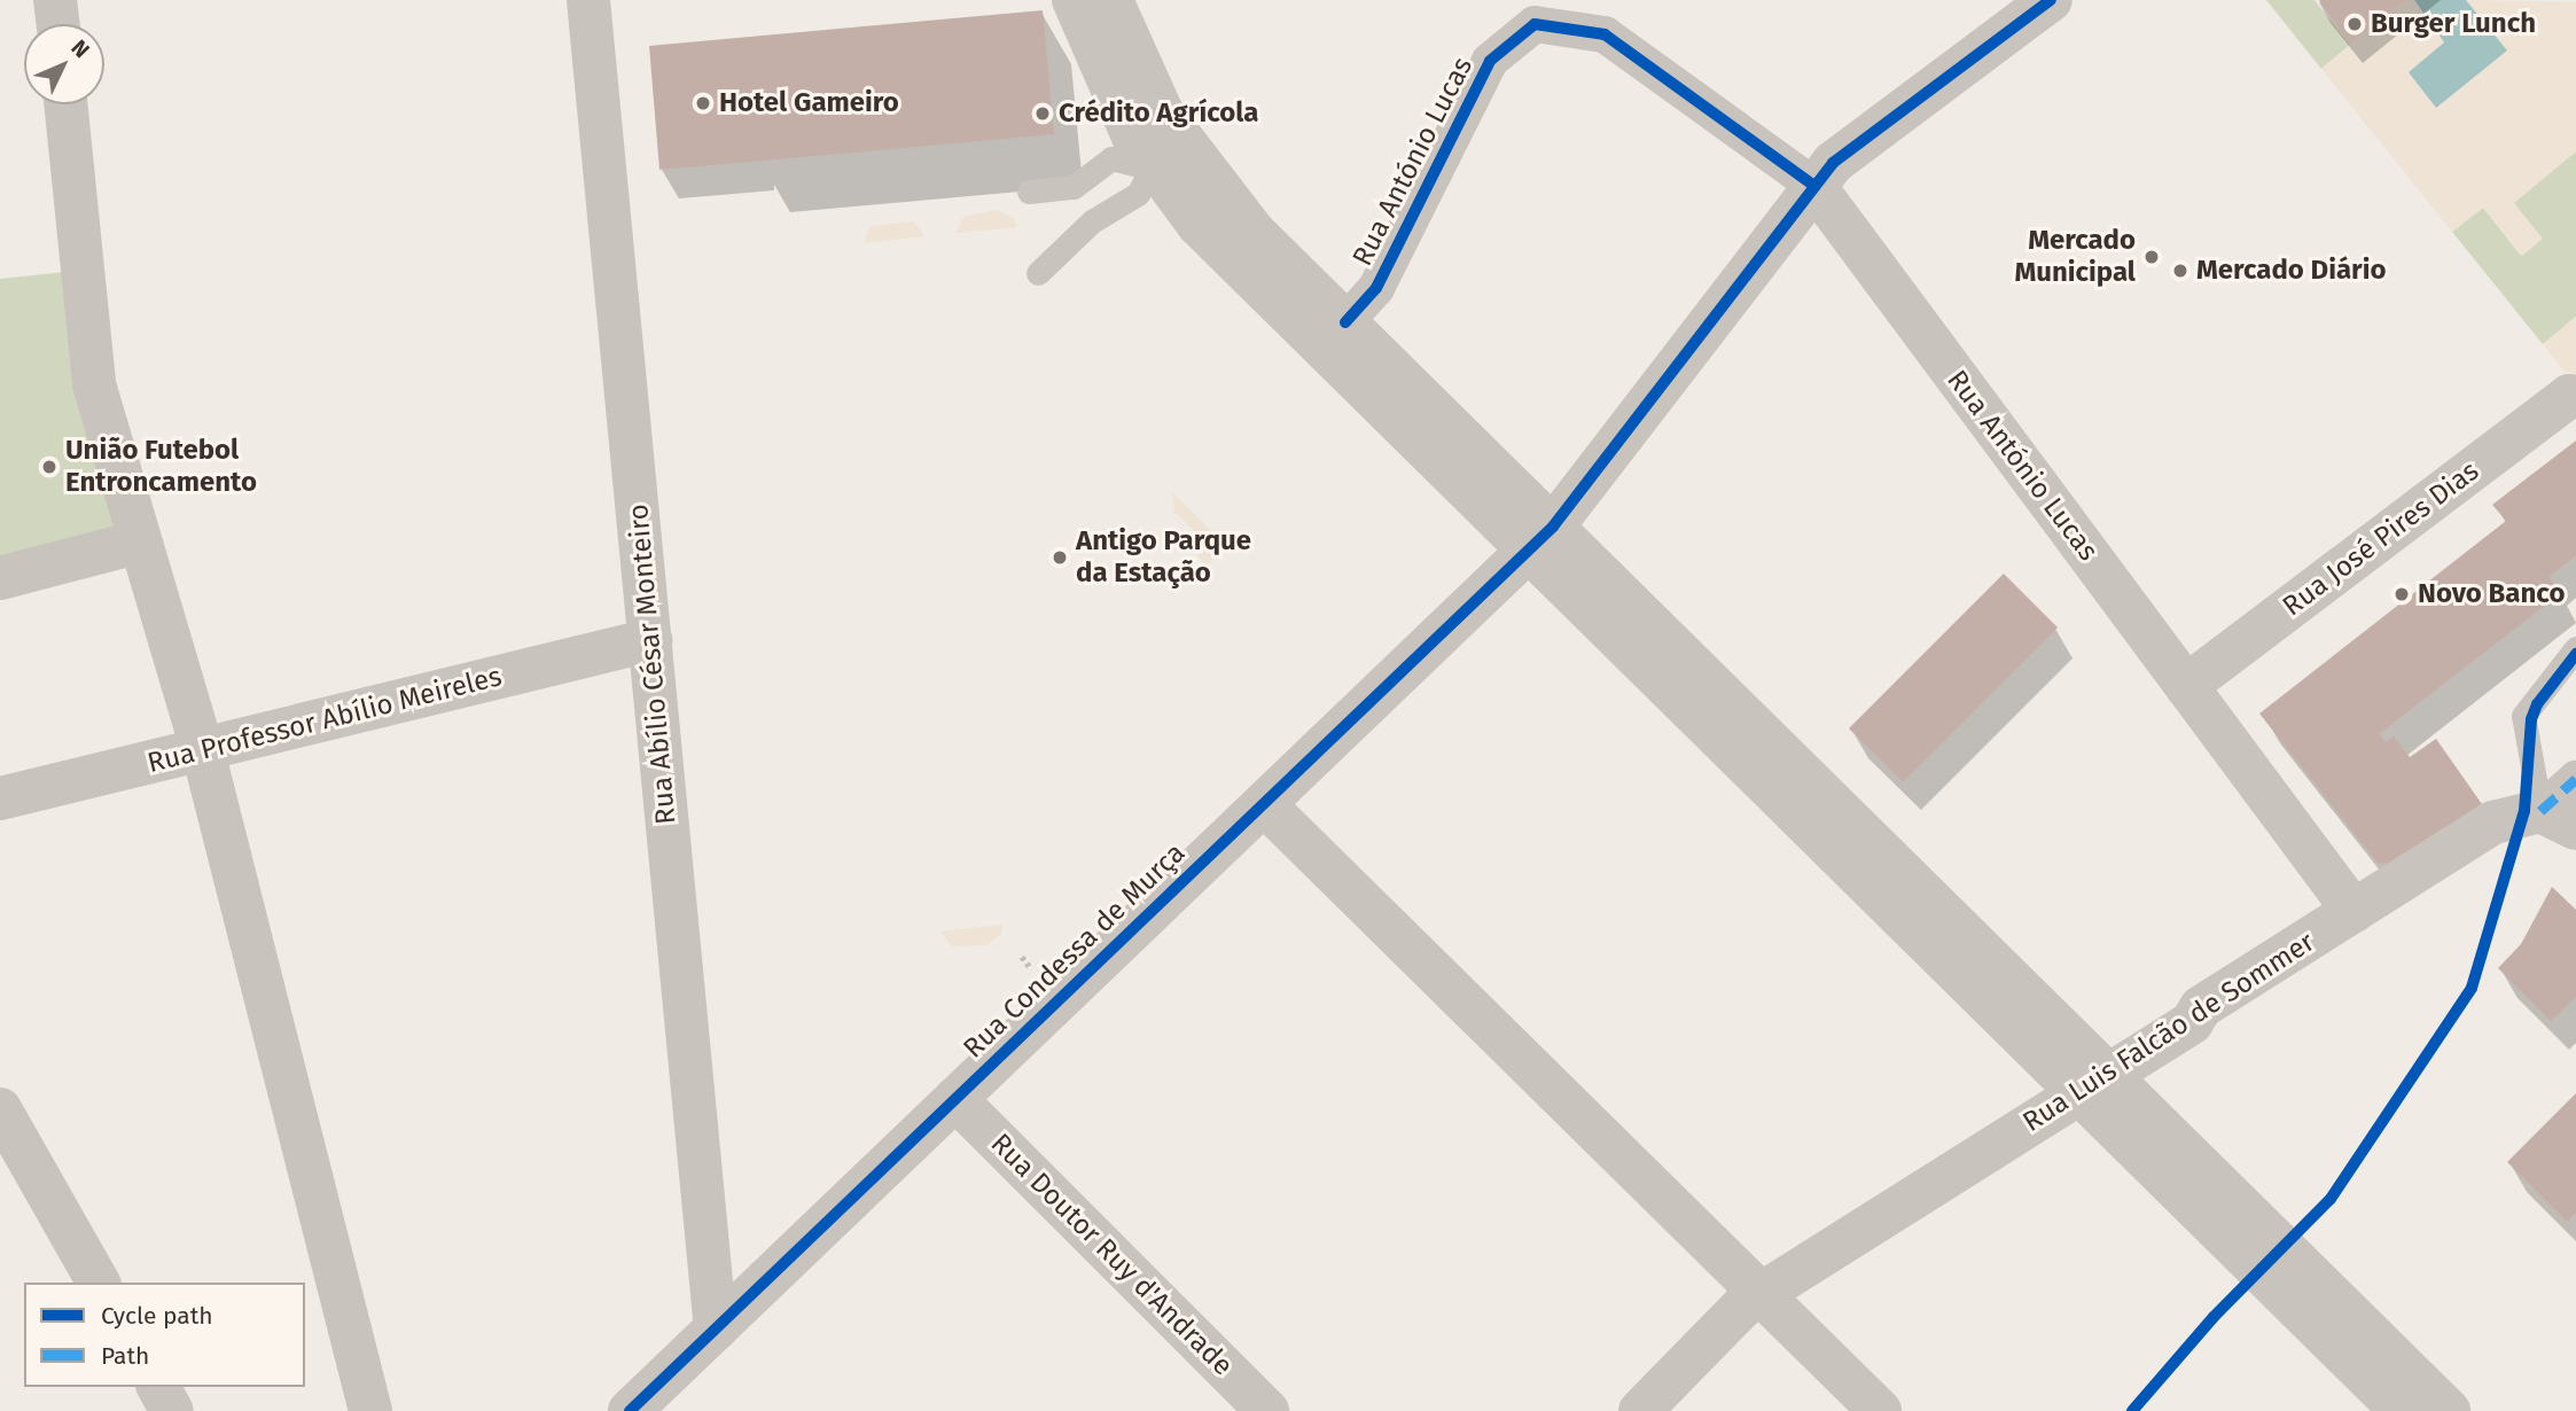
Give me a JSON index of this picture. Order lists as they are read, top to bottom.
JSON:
{
  "streets": {
    "street": [
      "Rua António Lucas",
      "Rua José Pires Dias",
      "Rua Abílio César Monteiro",
      "Rua Professor Abílio Meireles",
      "Rua Condessa de Murça",
      "Rua Luis Falcão de Sommer",
      "Rua Doutor Ruy d'Andrade"
    ]
  },
  "crossings": [
    ["Rua António Lucas", "Rua José Pires Dias"],
    ["Rua António Lucas", "Rua Condessa de Murça"],
    ["Rua António Lucas", "Rua Luis Falcão de Sommer"],
    ["Rua Abílio César Monteiro", "Rua Professor Abílio Meireles"],
    ["Rua Abílio César Monteiro", "Rua Condessa de Murça"],
    ["Rua Condessa de Murça", "Rua Doutor Ruy d'Andrade"]
  ],
  "places": [
    "Burger Lunch",
    "Hotel Gameiro",
    "Crédito Agrícola",
    "Mercado Municipal",
    "Mercado Diário",
    "União Futebol Entroncamento",
    "Antigo Parque da Estação",
    "Novo Banco"
  ],
  "legend": ["Cycle path", "Path"],
  "north": "top right"
}
